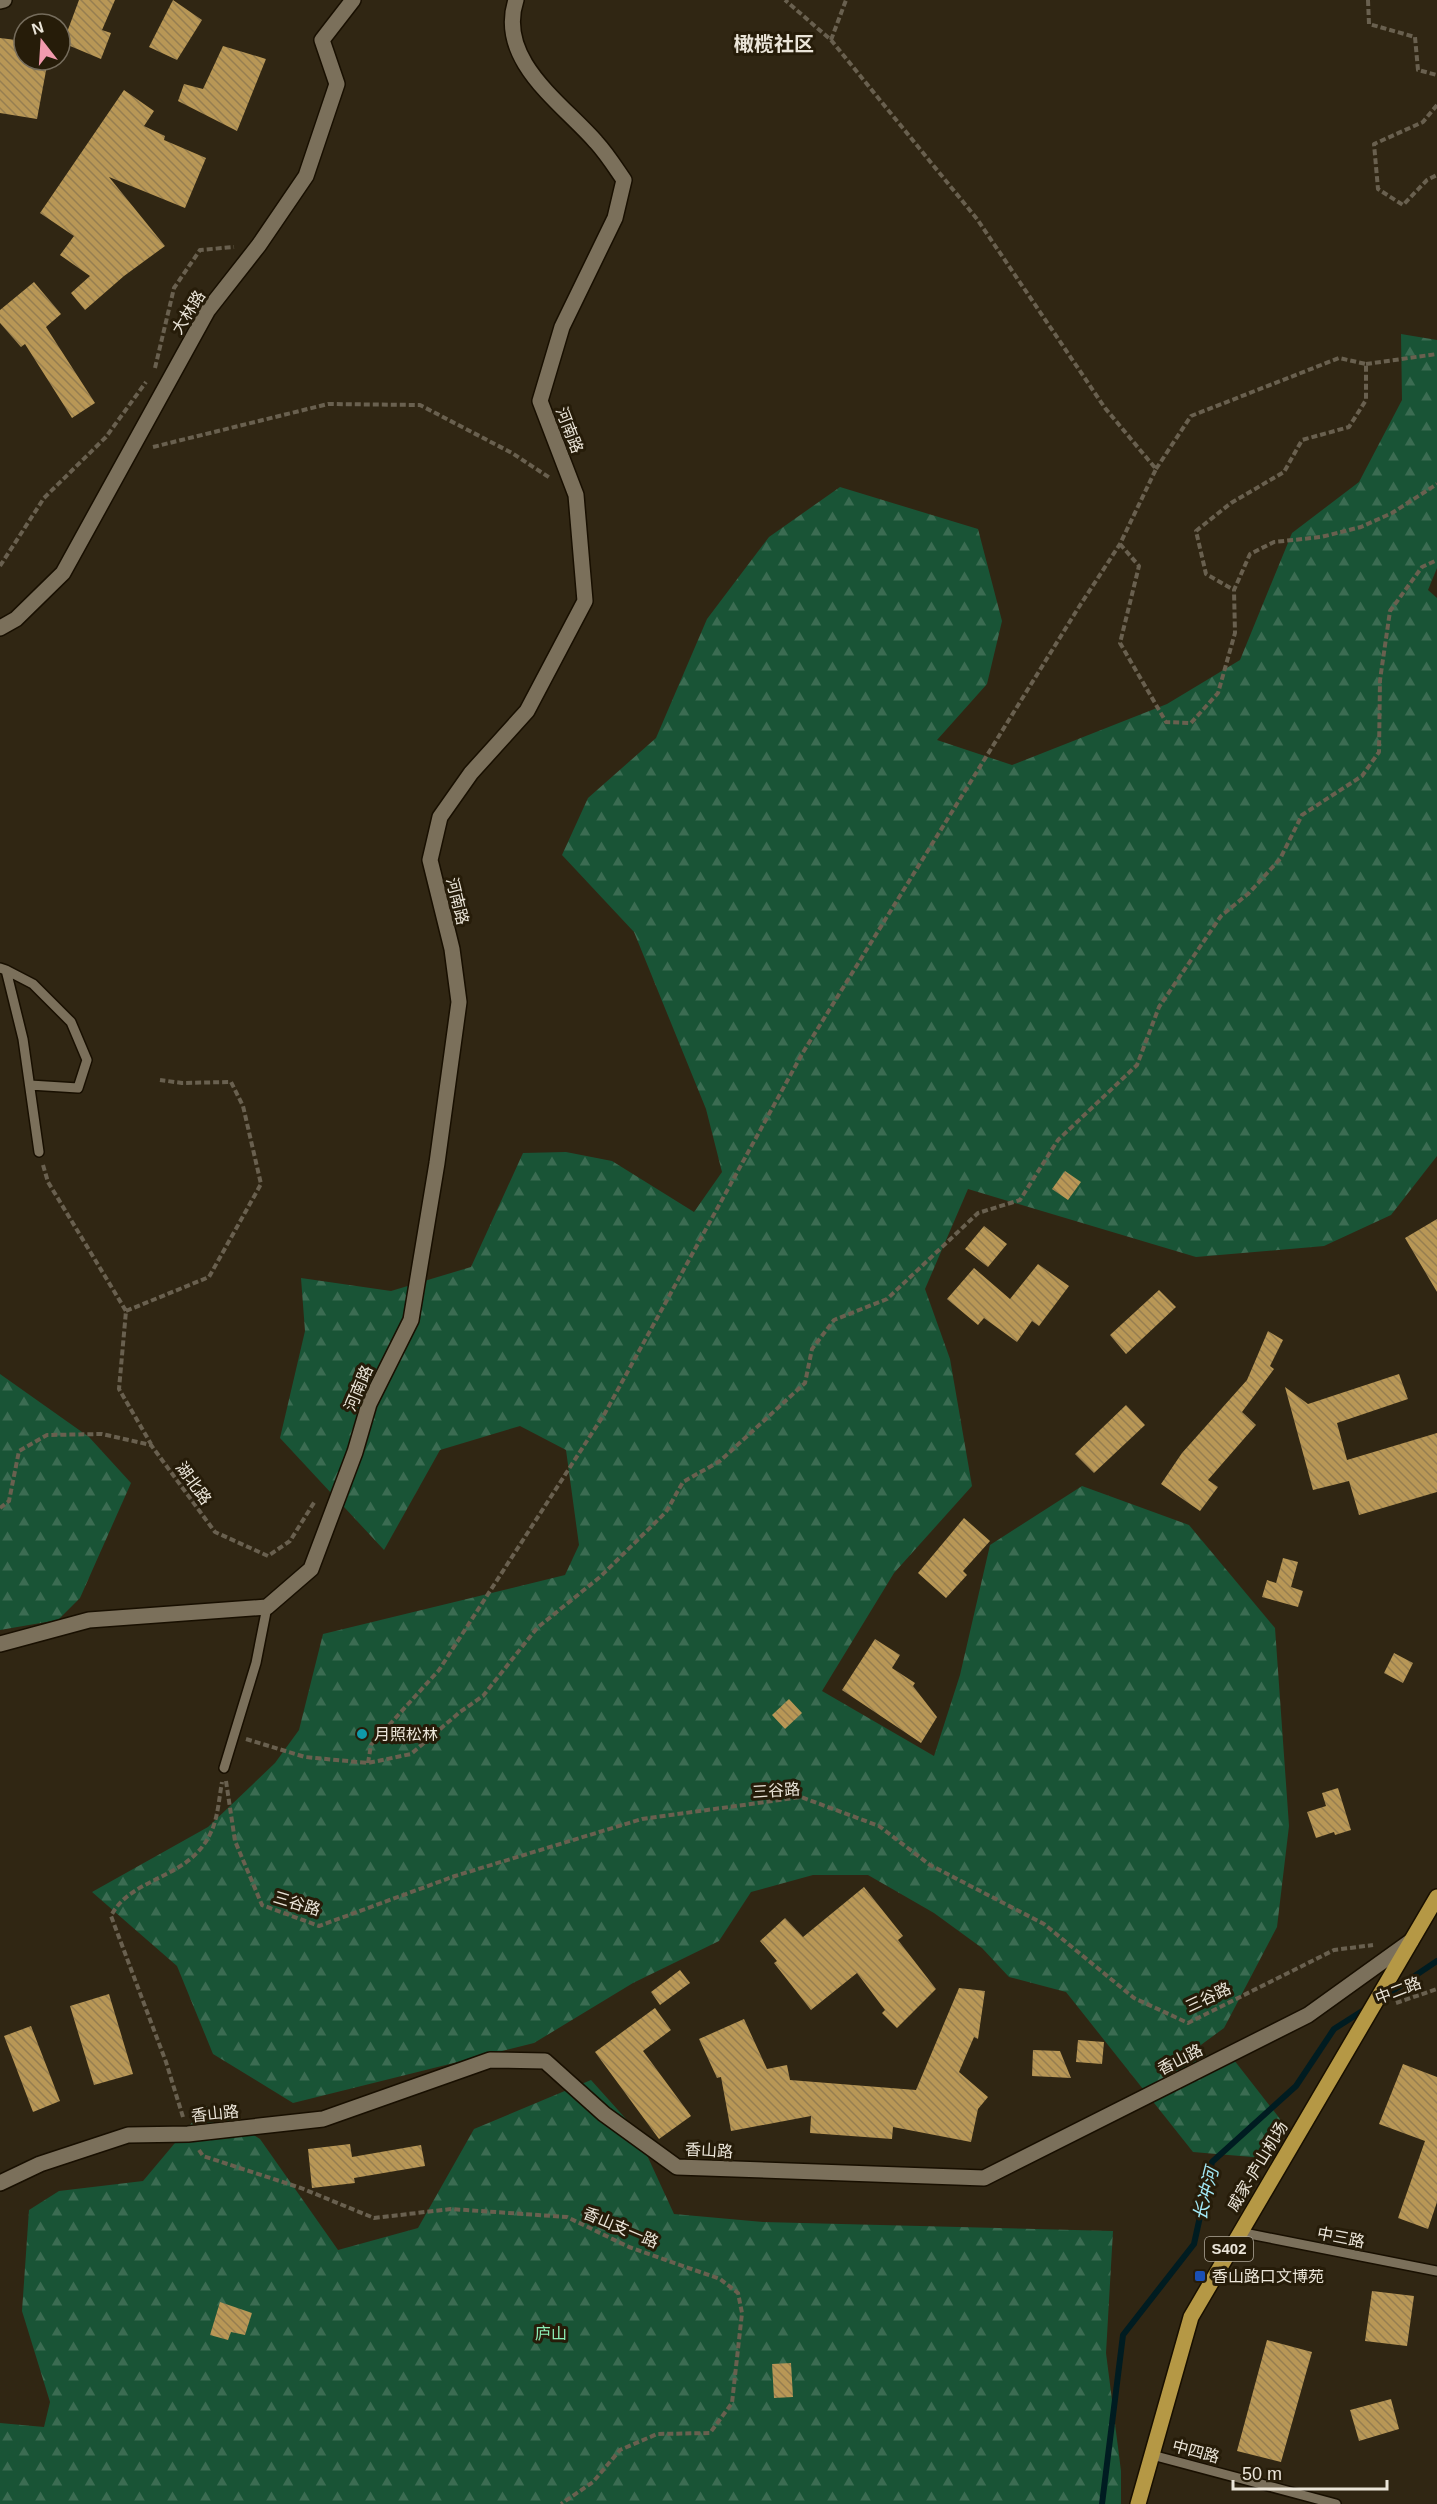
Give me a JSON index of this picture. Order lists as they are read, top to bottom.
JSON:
{
  "streets": {
    "main road": ["威家-庐山机场", "S402"],
    "street": ["大林路", "河南路", "香山路"],
    "lane": ["中三路", "中四路"],
    "path": [
      "湖北路",
      "三谷路",
      "中二路",
      "香山支一路"
    ]
  },
  "crossings": [
    ["中二路", "威家-庐山机场"],
    ["香山路", "威家-庐山机场"],
    ["香山路", "香山支一路"],
    ["威家-庐山机场", "中三路"],
    ["威家-庐山机场", "中四路"]
  ],
  "districts": ["橄榄社区"],
  "water": ["长冲河"],
  "parks": ["庐山"],
  "places": {
    "other": ["月照松林"],
    "transit": ["香山路口文博苑"]
  },
  "scale_bar": "50 m",
  "north": "top"
}
